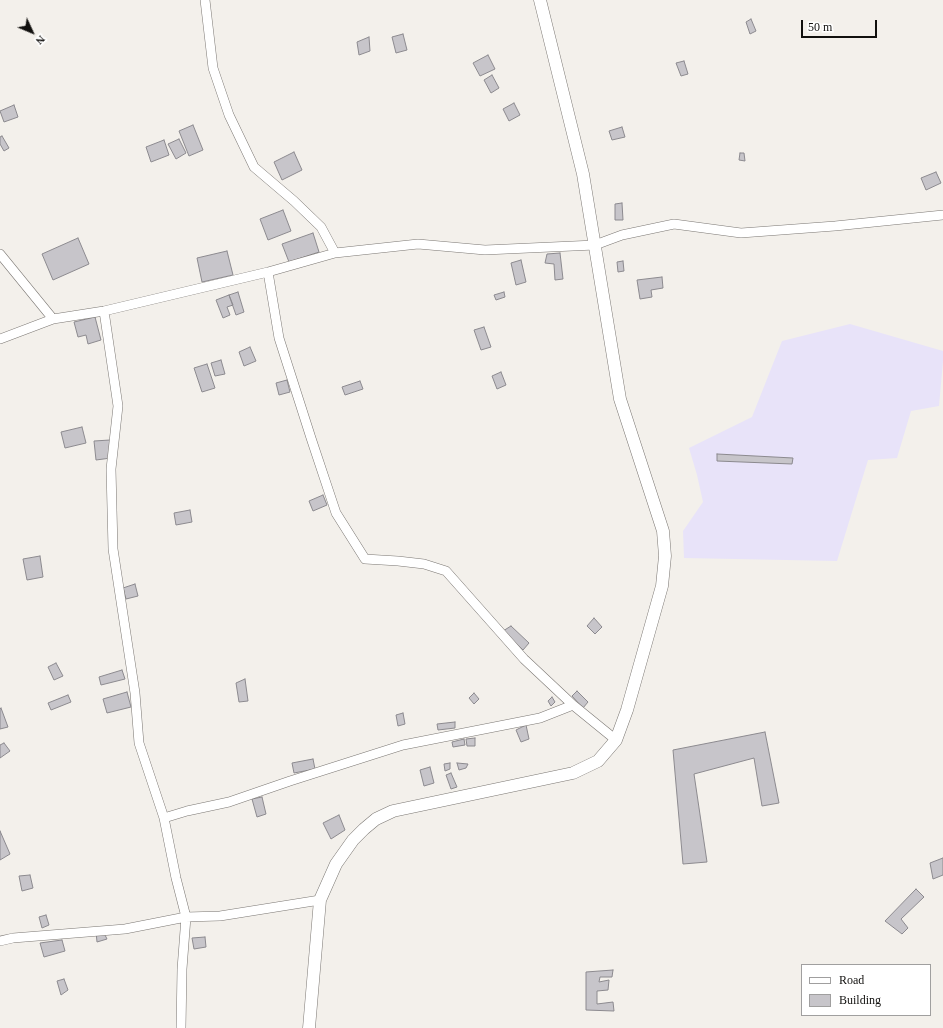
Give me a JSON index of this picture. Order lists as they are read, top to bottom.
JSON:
{
  "legend": ["Road", "Building"],
  "scale_bar": "50 m",
  "north": "bottom right"
}
